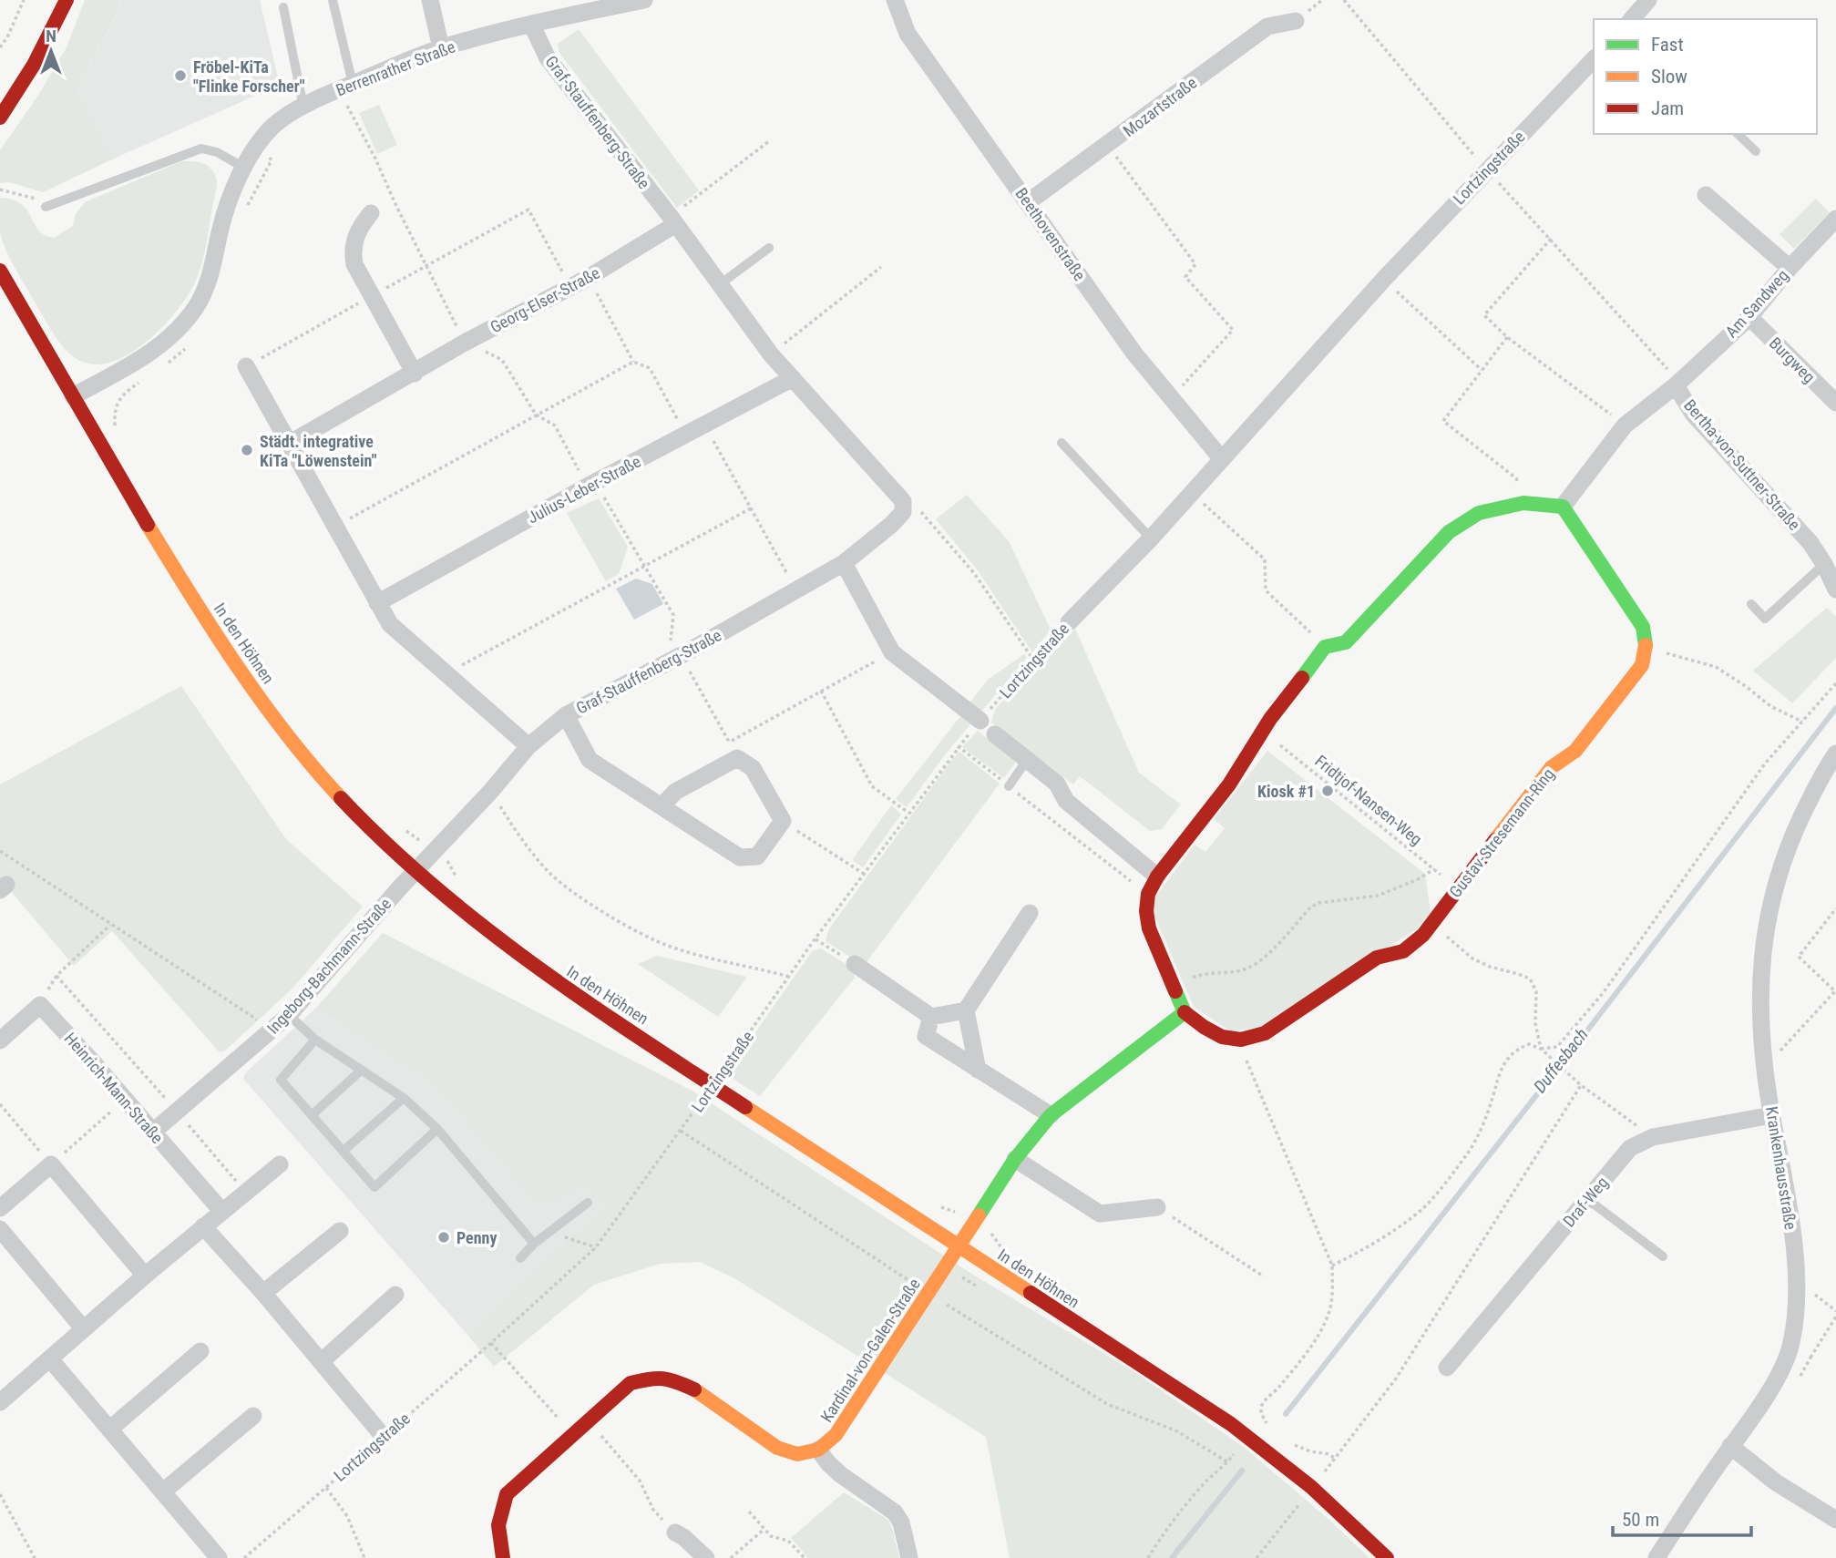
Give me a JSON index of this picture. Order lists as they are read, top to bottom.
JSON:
{
  "streets": {
    "street": [
      "Berrenrather Straße",
      "Mozartstraße",
      "Graf-Stauffenberg-Straße",
      "Lortzingstraße",
      "Beethovenstraße",
      "Georg-Elser-Straße",
      "Am Sandweg",
      "Burgweg",
      "Bertha-von-Suttner-Straße",
      "Julius-Leber-Straße",
      "In den Höhnen",
      "Gustav-Stresemann-Ring",
      "Ingeborg-Bachmann-Straße",
      "Heinrich-Mann-Straße",
      "Krankenhausstraße",
      "Draf-Weg",
      "Kardinal-von-Galen-Straße"
    ],
    "path": ["Fridtjof-Nansen-Weg"]
  },
  "crossings": [
    ["Berrenrather Straße", "Graf-Stauffenberg-Straße"],
    ["Berrenrather Straße", "In den Höhnen"],
    ["Mozartstraße", "Beethovenstraße"],
    ["Graf-Stauffenberg-Straße", "Georg-Elser-Straße"],
    ["Graf-Stauffenberg-Straße", "Julius-Leber-Straße"],
    ["Graf-Stauffenberg-Straße", "In den Höhnen"],
    ["Graf-Stauffenberg-Straße", "Ingeborg-Bachmann-Straße"],
    ["Lortzingstraße", "Beethovenstraße"],
    ["Lortzingstraße", "In den Höhnen"],
    ["Am Sandweg", "Burgweg"],
    ["Am Sandweg", "Bertha-von-Suttner-Straße"],
    ["In den Höhnen", "Ingeborg-Bachmann-Straße"],
    ["In den Höhnen", "Kardinal-von-Galen-Straße"],
    ["Fridtjof-Nansen-Weg", "Gustav-Stresemann-Ring"],
    ["Ingeborg-Bachmann-Straße", "Heinrich-Mann-Straße"],
    ["Krankenhausstraße", "Draf-Weg"]
  ],
  "water": ["Duffesbach"],
  "places": [
    "Fröbel-KiTa \"Flinke Forscher\"",
    "Städt. integrative KiTa \"Löwenstein\"",
    "Kiosk #1",
    "Penny"
  ],
  "legend": ["Fast", "Slow", "Jam"],
  "scale_bar": "50 m",
  "north": "top"
}
